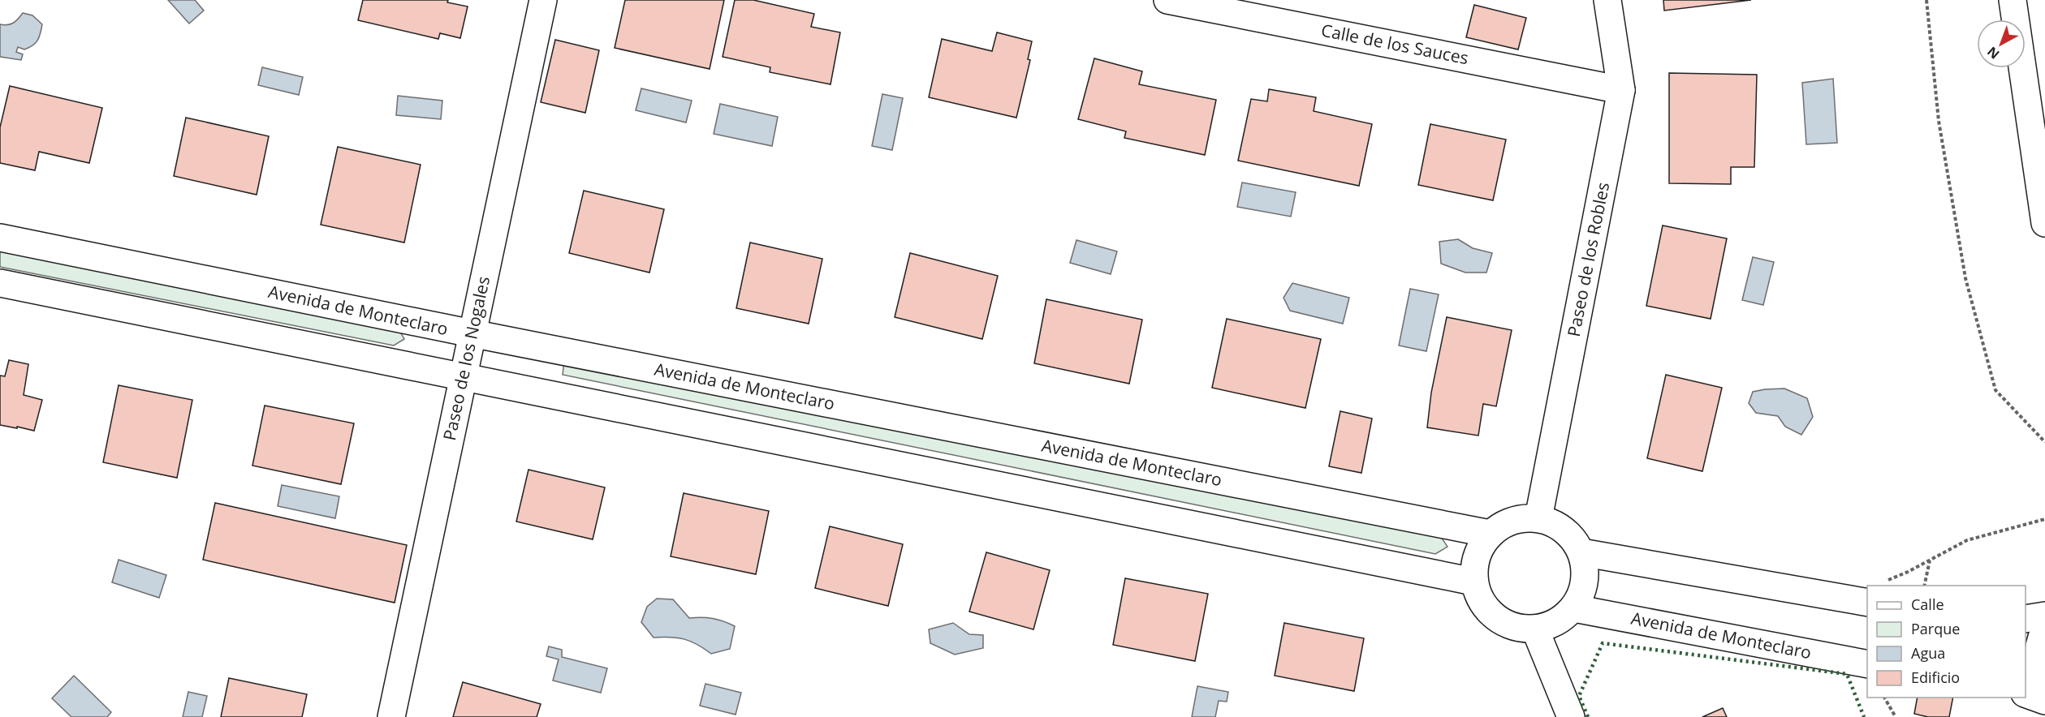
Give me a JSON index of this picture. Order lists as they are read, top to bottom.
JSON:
{
  "streets": {
    "street": [
      "Calle de los Sauces",
      "Paseo de los Robles",
      "Avenida de Monteclaro",
      "Paseo de los Nogales"
    ]
  },
  "crossings": [
    ["Calle de los Sauces", "Paseo de los Robles"],
    ["Paseo de los Robles", "Avenida de Monteclaro"],
    ["Avenida de Monteclaro", "Paseo de los Nogales"]
  ],
  "legend": [
    "Calle",
    "Parque",
    "Agua",
    "Edificio"
  ],
  "north": "bottom left"
}
